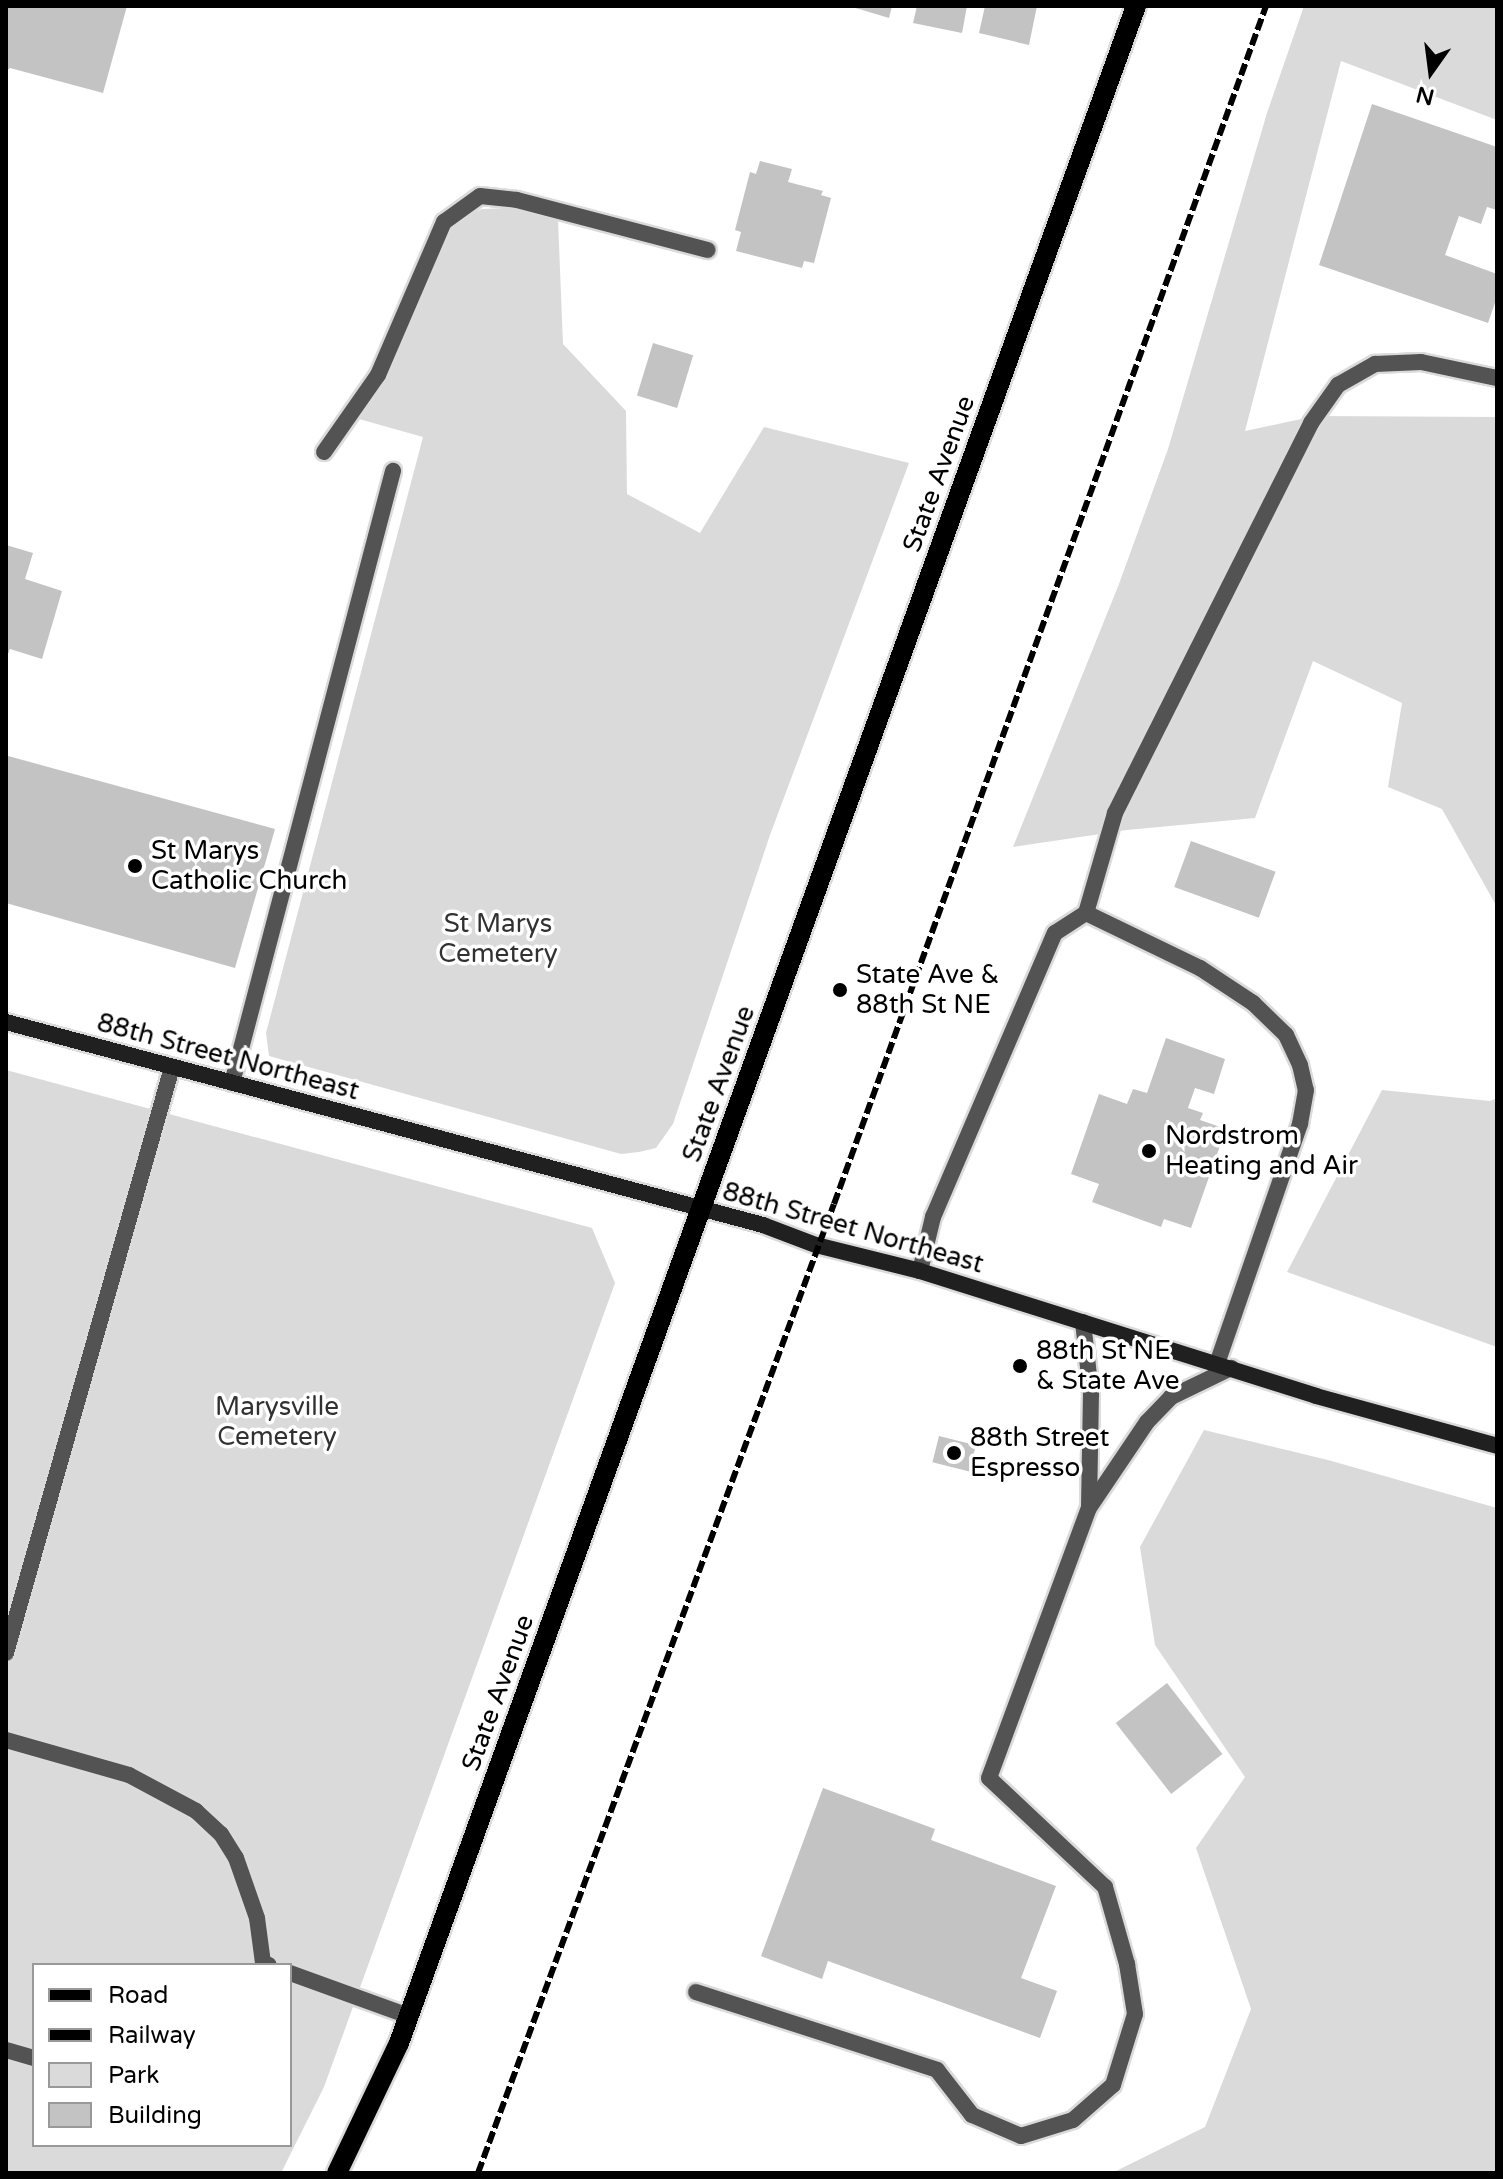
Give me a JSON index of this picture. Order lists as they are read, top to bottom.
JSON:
{
  "streets": {
    "main road": ["State Avenue", "88th Street Northeast"]
  },
  "crossings": [
    ["State Avenue", "88th Street Northeast"]
  ],
  "parks": ["St Marys Cemetery", "Marysville Cemetery"],
  "places": [
    "St Marys Catholic Church",
    "State Ave & 88th St NE",
    "Nordstrom Heating and Air",
    "88th St NE & State Ave",
    "88th Street Espresso"
  ],
  "legend": [
    "Road",
    "Railway",
    "Park",
    "Building"
  ],
  "north": "bottom"
}
